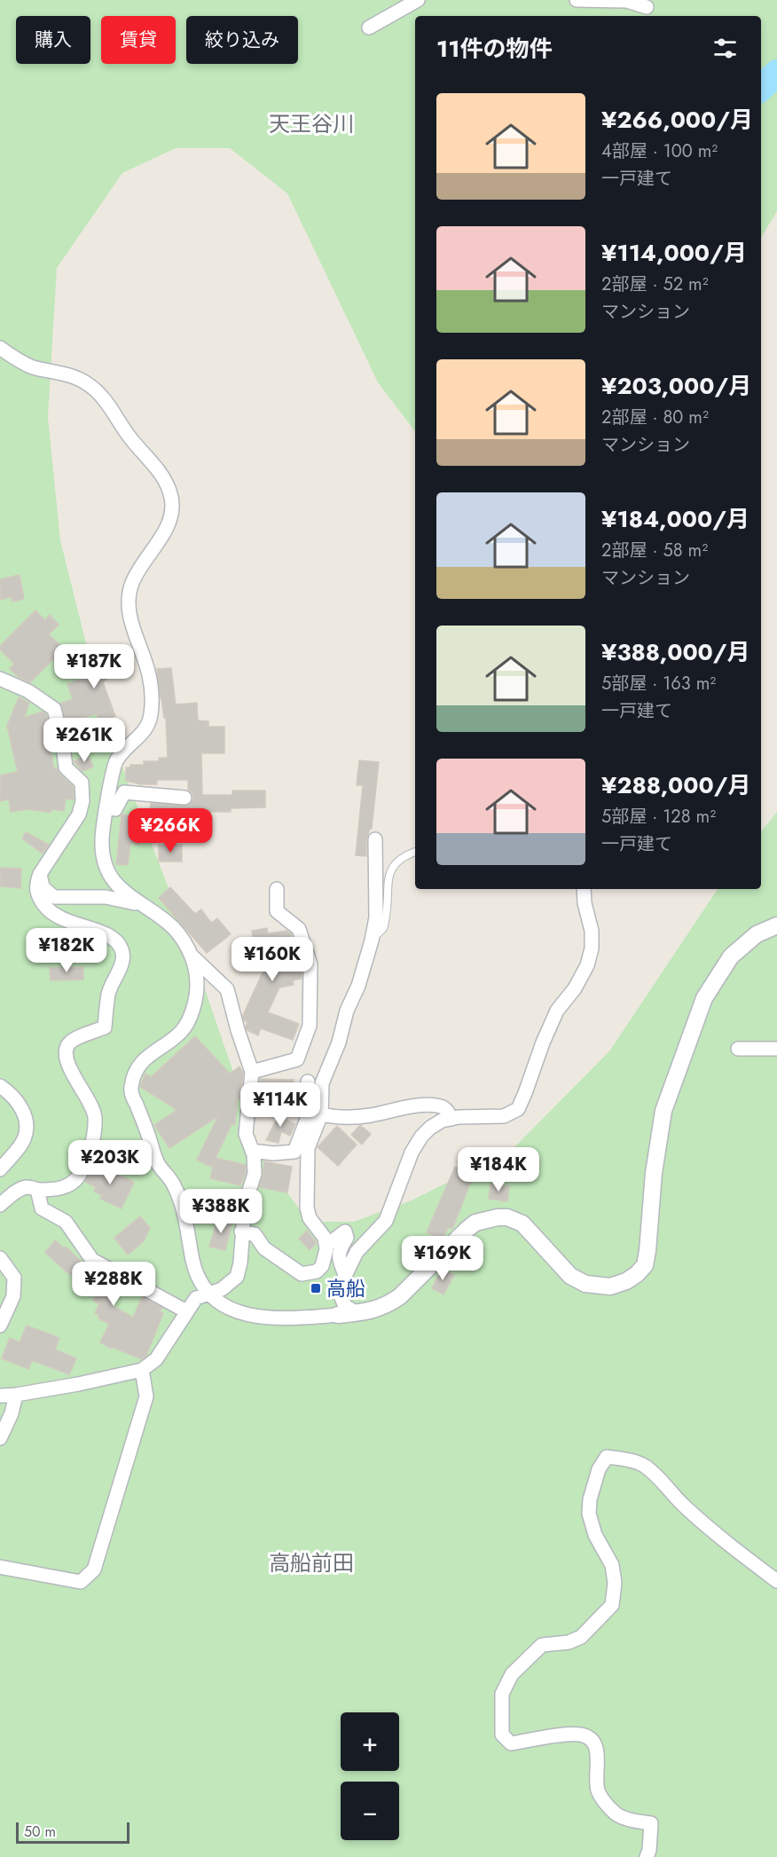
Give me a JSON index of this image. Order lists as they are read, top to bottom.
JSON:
{
  "districts": ["天王谷川", "高船前田"],
  "places": {
    "transit": ["高船"]
  },
  "scale_bar": "50 m",
  "page": {
    "chip": ["購入", "賃貸", "絞り込み"],
    "heading": "11件の物件",
    "list": [
      {
        "name": "¥266,000/月",
        "note": "4部屋 · 100 m² · 一戸建て"
      },
      {
        "name": "¥114,000/月",
        "note": "2部屋 · 52 m² · マンション"
      },
      {
        "name": "¥203,000/月",
        "note": "2部屋 · 80 m² · マンション"
      },
      {
        "name": "¥184,000/月",
        "note": "2部屋 · 58 m² · マンション"
      },
      {
        "name": "¥388,000/月",
        "note": "5部屋 · 163 m² · 一戸建て"
      },
      {
        "name": "¥288,000/月",
        "note": "5部屋 · 128 m² · 一戸建て"
      }
    ],
    "price": [
      "¥187K",
      "¥261K",
      "¥266K",
      "¥182K",
      "¥160K",
      "¥114K",
      "¥203K",
      "¥184K",
      "¥388K",
      "¥169K",
      "¥288K"
    ],
    "map_buttons": ["+", "−"],
    "scale": "50 m"
  }
}
